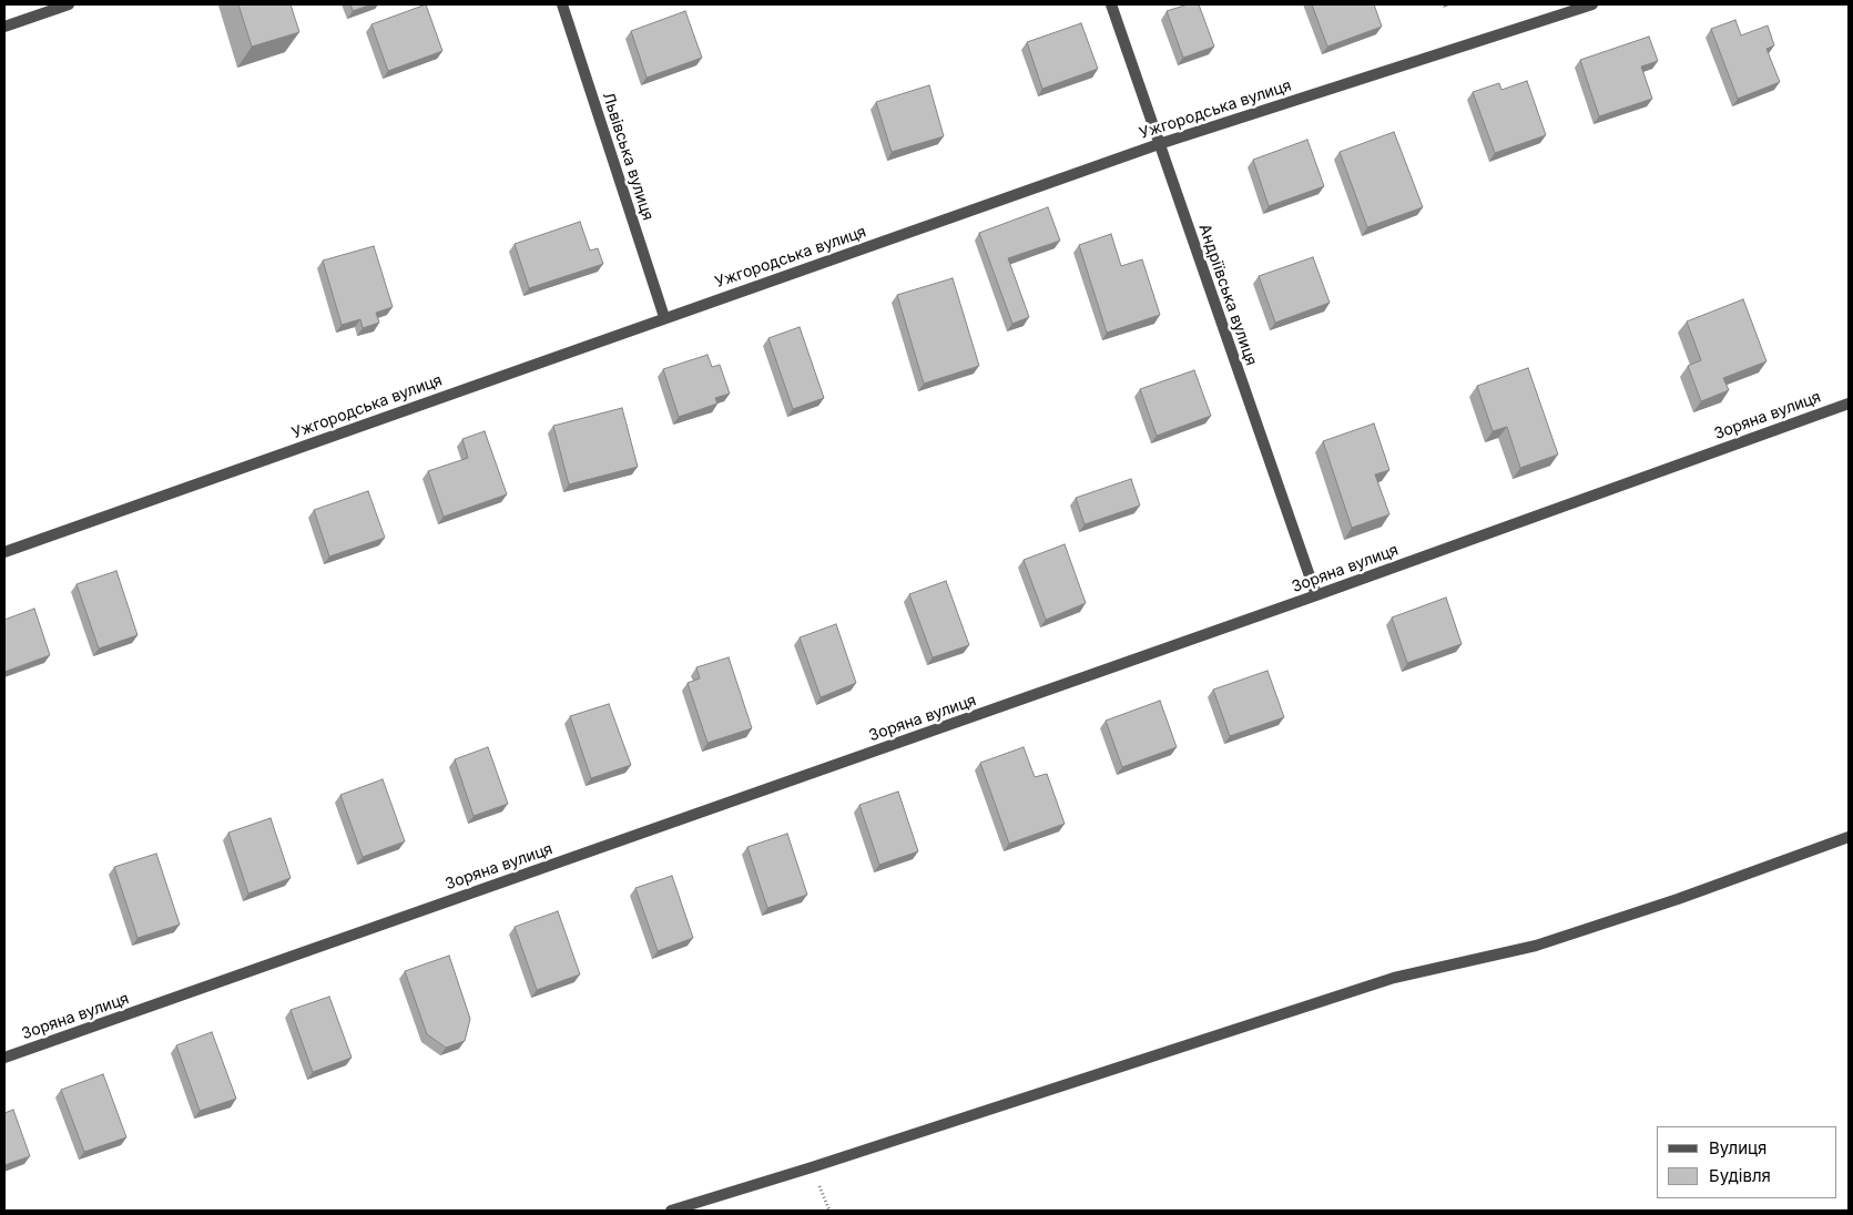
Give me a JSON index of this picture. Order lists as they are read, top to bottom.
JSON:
{
  "streets": {
    "street": [
      "Ужгородська вулиця",
      "Львівська вулиця",
      "Андріївська вулиця",
      "Зоряна вулиця"
    ]
  },
  "crossings": [
    ["Ужгородська вулиця", "Львівська вулиця"],
    ["Ужгородська вулиця", "Андріївська вулиця"],
    ["Андріївська вулиця", "Зоряна вулиця"]
  ],
  "legend": ["Вулиця", "Будівля"]
}
